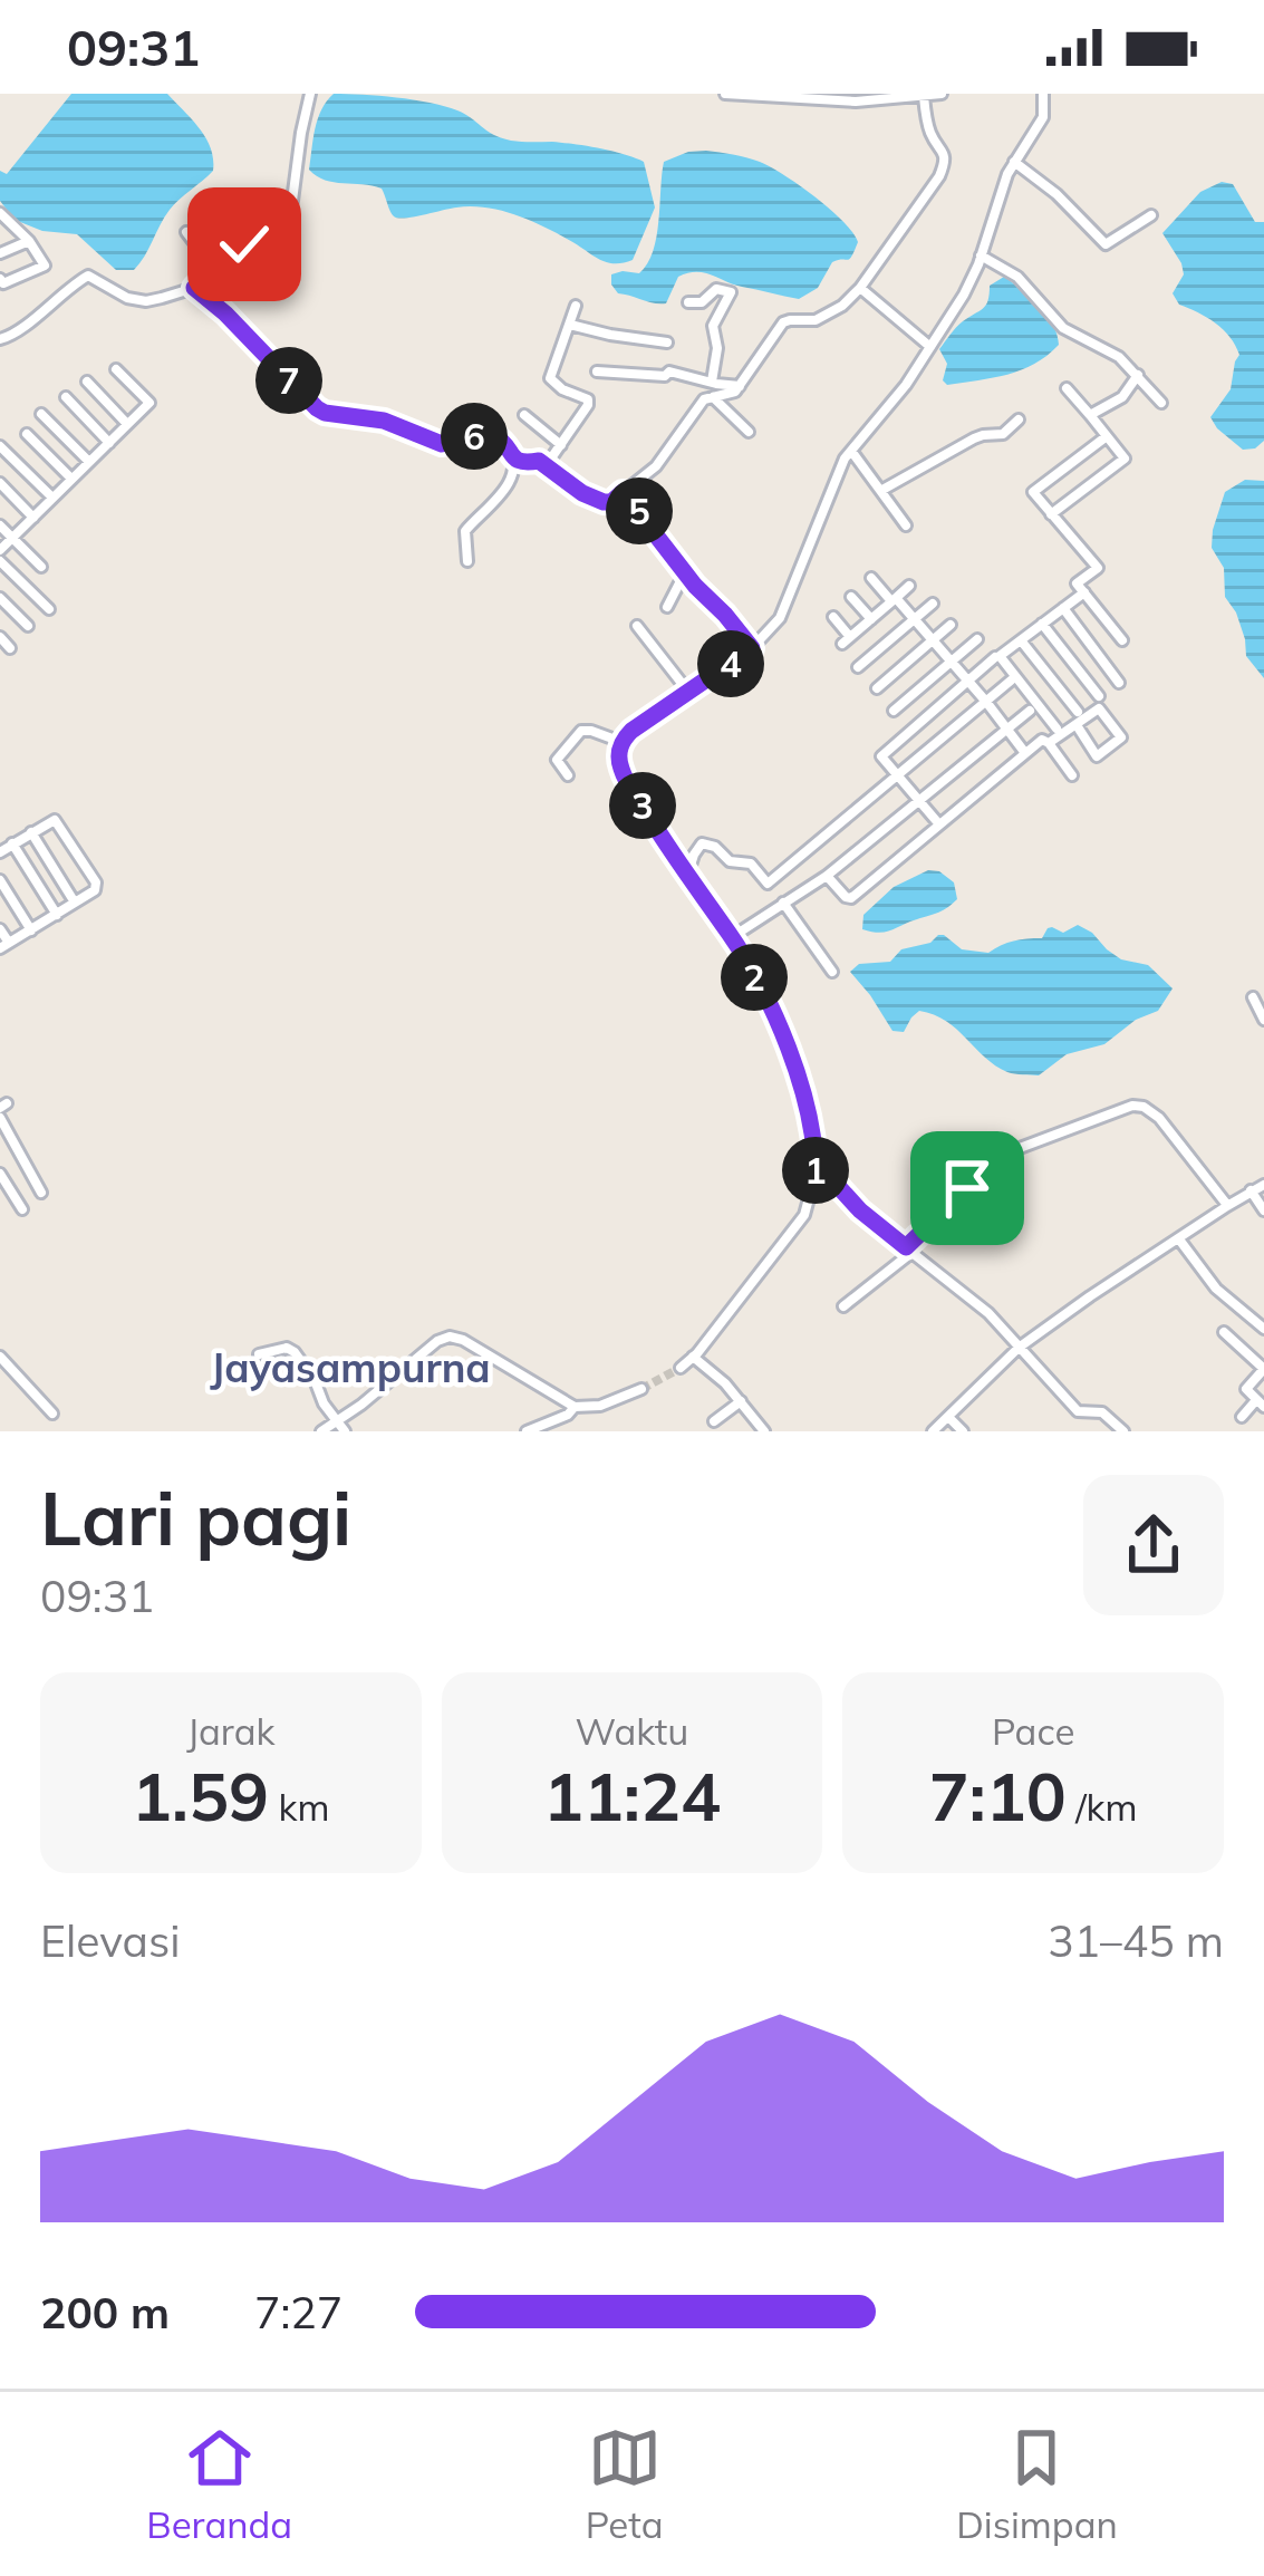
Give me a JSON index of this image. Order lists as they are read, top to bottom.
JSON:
{
  "districts": ["Jayasampurna"],
  "page": {
    "status": "09:31",
    "pins": [
      "7",
      "6",
      "5",
      "4",
      "3",
      "2",
      "1"
    ],
    "heading": ["Lari pagi", "09:31"],
    "stats": [
      ["Jarak", "1.59 km"],
      ["Waktu", "11:24"],
      ["Pace", "7:10 /km"]
    ],
    "chart": ["Elevasi", "31–45 m"],
    "list": [
      {
        "name": "200 m",
        "note": "7:27"
      }
    ],
    "tabs": ["Beranda", "Peta", "Disimpan"]
  }
}
